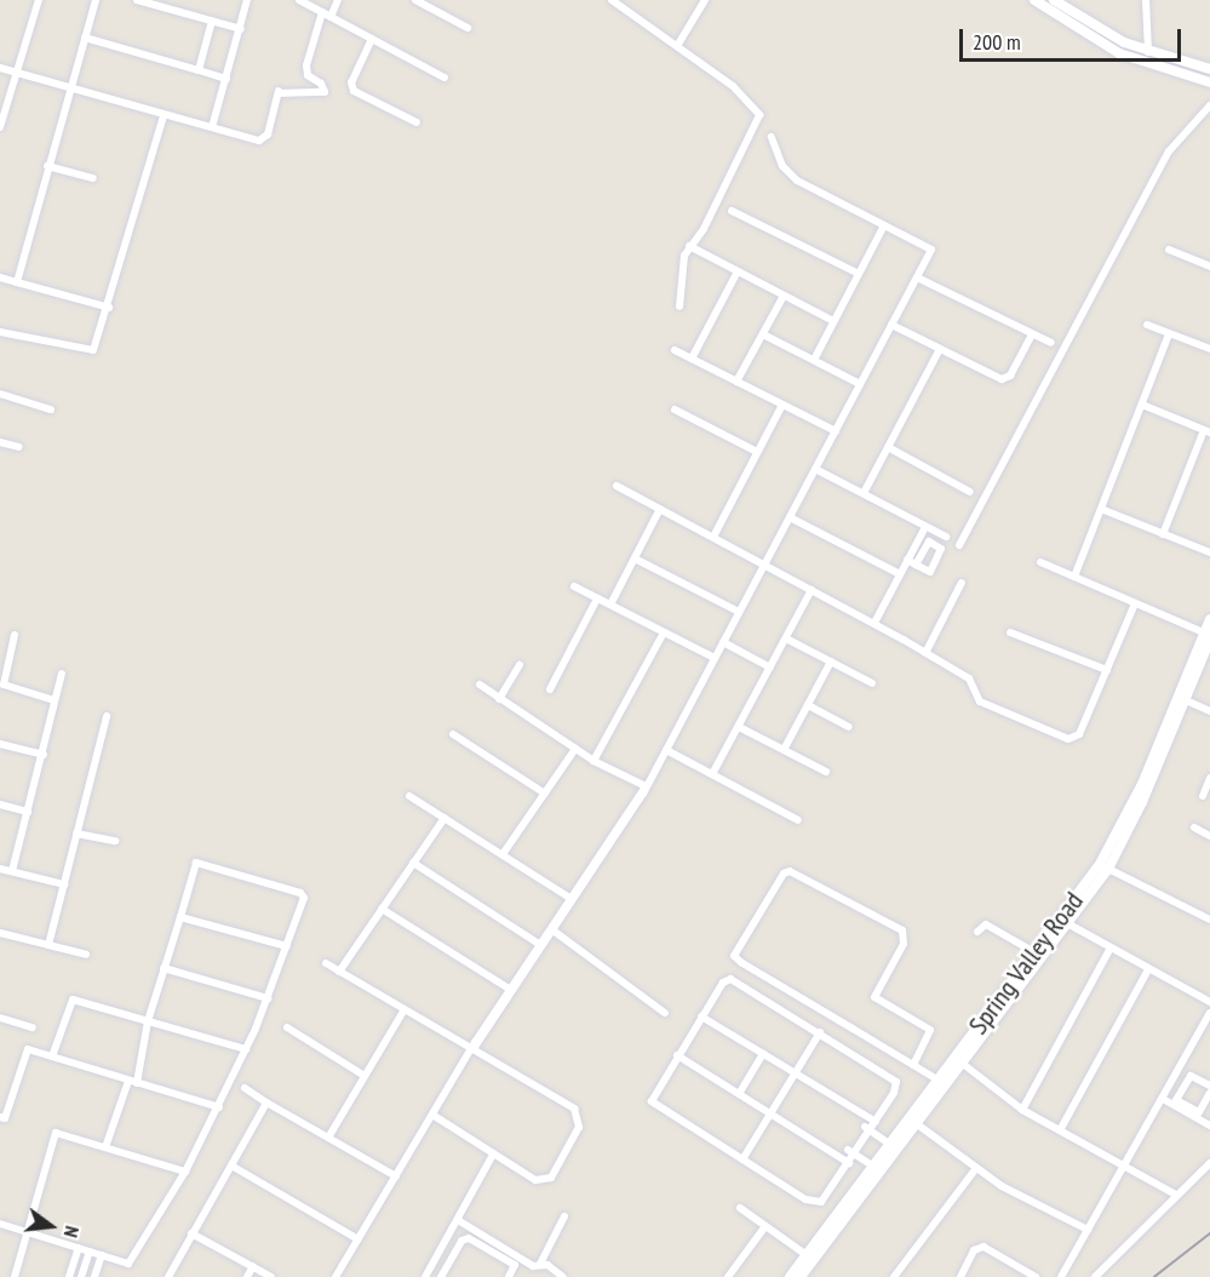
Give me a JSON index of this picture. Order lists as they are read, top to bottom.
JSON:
{
  "streets": {
    "street": ["Spring Valley Road"]
  },
  "scale_bar": "200 m",
  "north": "right"
}
